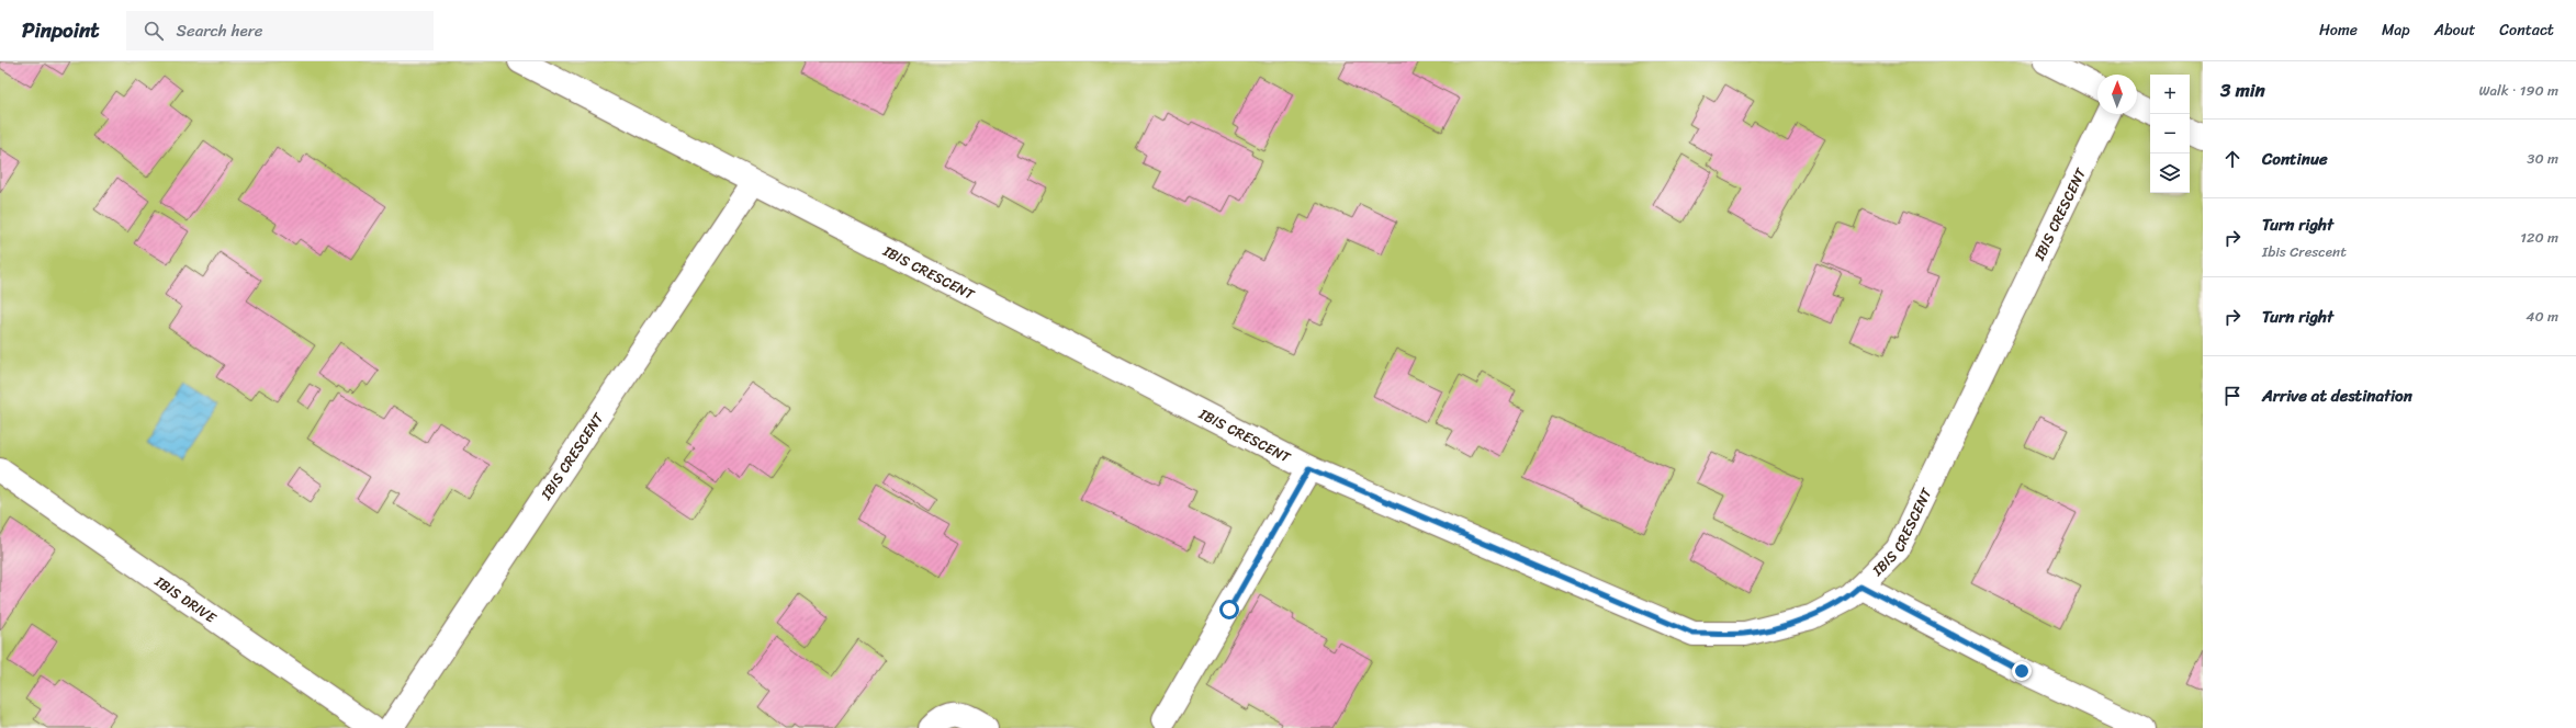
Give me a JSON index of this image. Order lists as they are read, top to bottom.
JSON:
{
  "streets": {
    "street": ["IBIS CRESCENT", "IBIS DRIVE"]
  },
  "north": "top",
  "page": {
    "header": "Pinpoint",
    "search": "Search here",
    "nav": [
      "Home",
      "Map",
      "About",
      "Contact"
    ],
    "heading": ["3 min", "Walk · 190 m"],
    "map_buttons": ["+", "−"],
    "list": [
      ["Continue", "30 m"],
      ["Turn right", "Ibis Crescent", "120 m"],
      ["Turn right", "40 m"],
      "Arrive at destination"
    ]
  }
}
